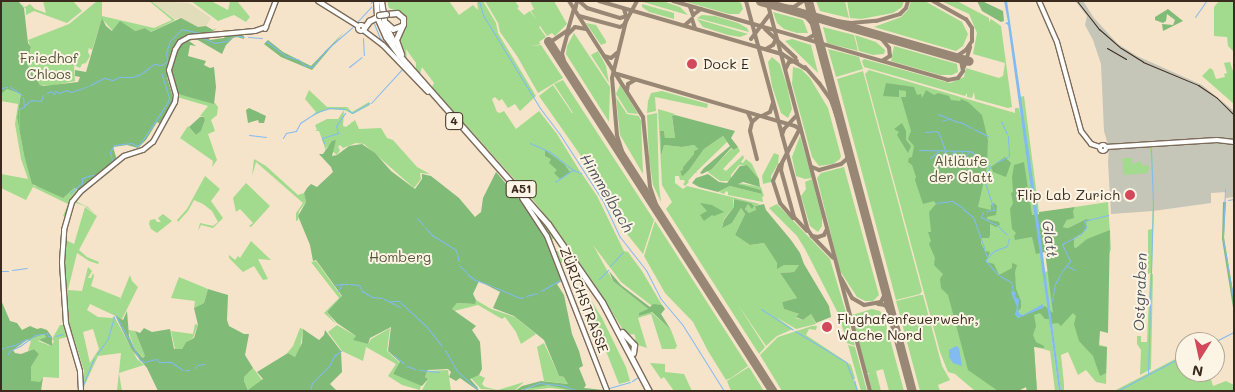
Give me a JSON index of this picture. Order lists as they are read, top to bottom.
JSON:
{
  "streets": {
    "highway": ["A51"],
    "main road": ["4", "ZÜRICHSTRASSE"]
  },
  "crossings": [
    ["4", "ZÜRICHSTRASSE"]
  ],
  "water": ["Himmelbach", "Glatt", "Ostgraben"],
  "parks": ["Friedhof Chloos", "Altläufe der Glatt", "Homberg"],
  "places": ["Dock E", "Flip Lab Zurich", "Flughafenfeuerwehr, Wache Nord"],
  "north": "bottom"
}
